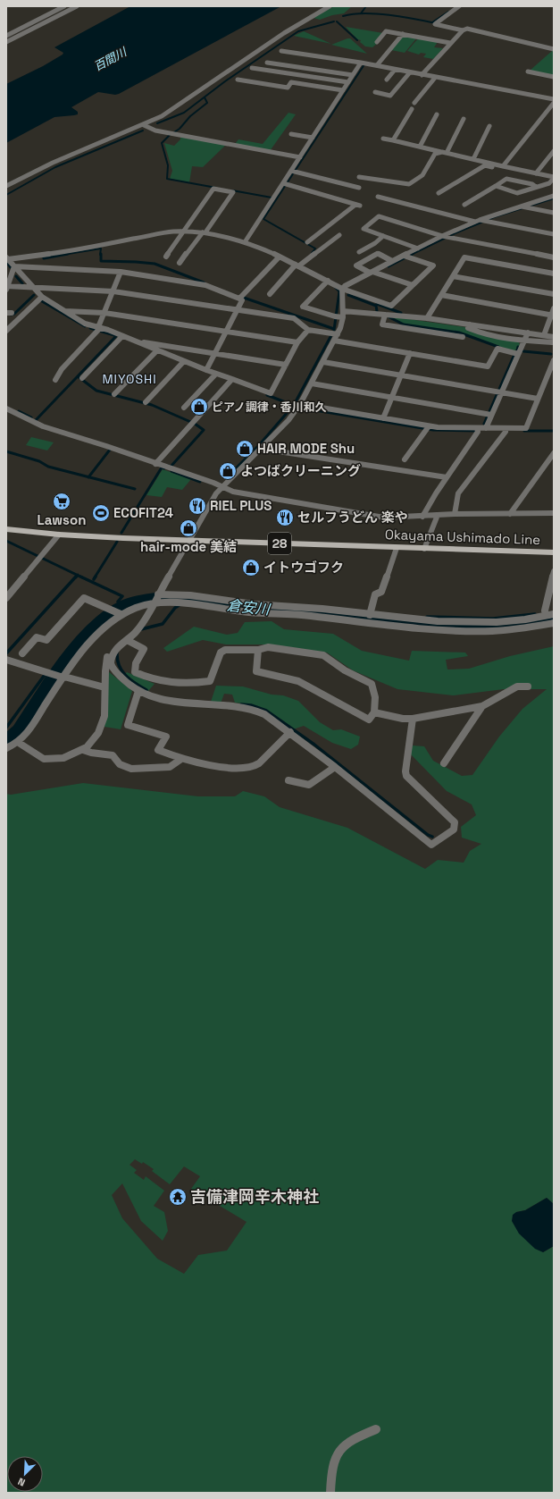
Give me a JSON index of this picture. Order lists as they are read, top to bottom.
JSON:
{
  "streets": {
    "main road": ["Okayama Ushimado Line", "28"]
  },
  "districts": ["MIYOSHI"],
  "water": ["百間川", "倉安川"],
  "places": {
    "shop": [
      "ピアノ調律・香川和久",
      "HAIR MODE Shu",
      "よつばクリーニング",
      "hair-mode 美結",
      "イトウゴフク"
    ],
    "supermarket": ["Lawson"],
    "restaurant": ["RIEL PLUS", "セルフうどん 楽や"],
    "sports": ["ECOFIT24"],
    "temple": ["吉備津岡辛木神社"]
  },
  "north": "bottom left"
}
